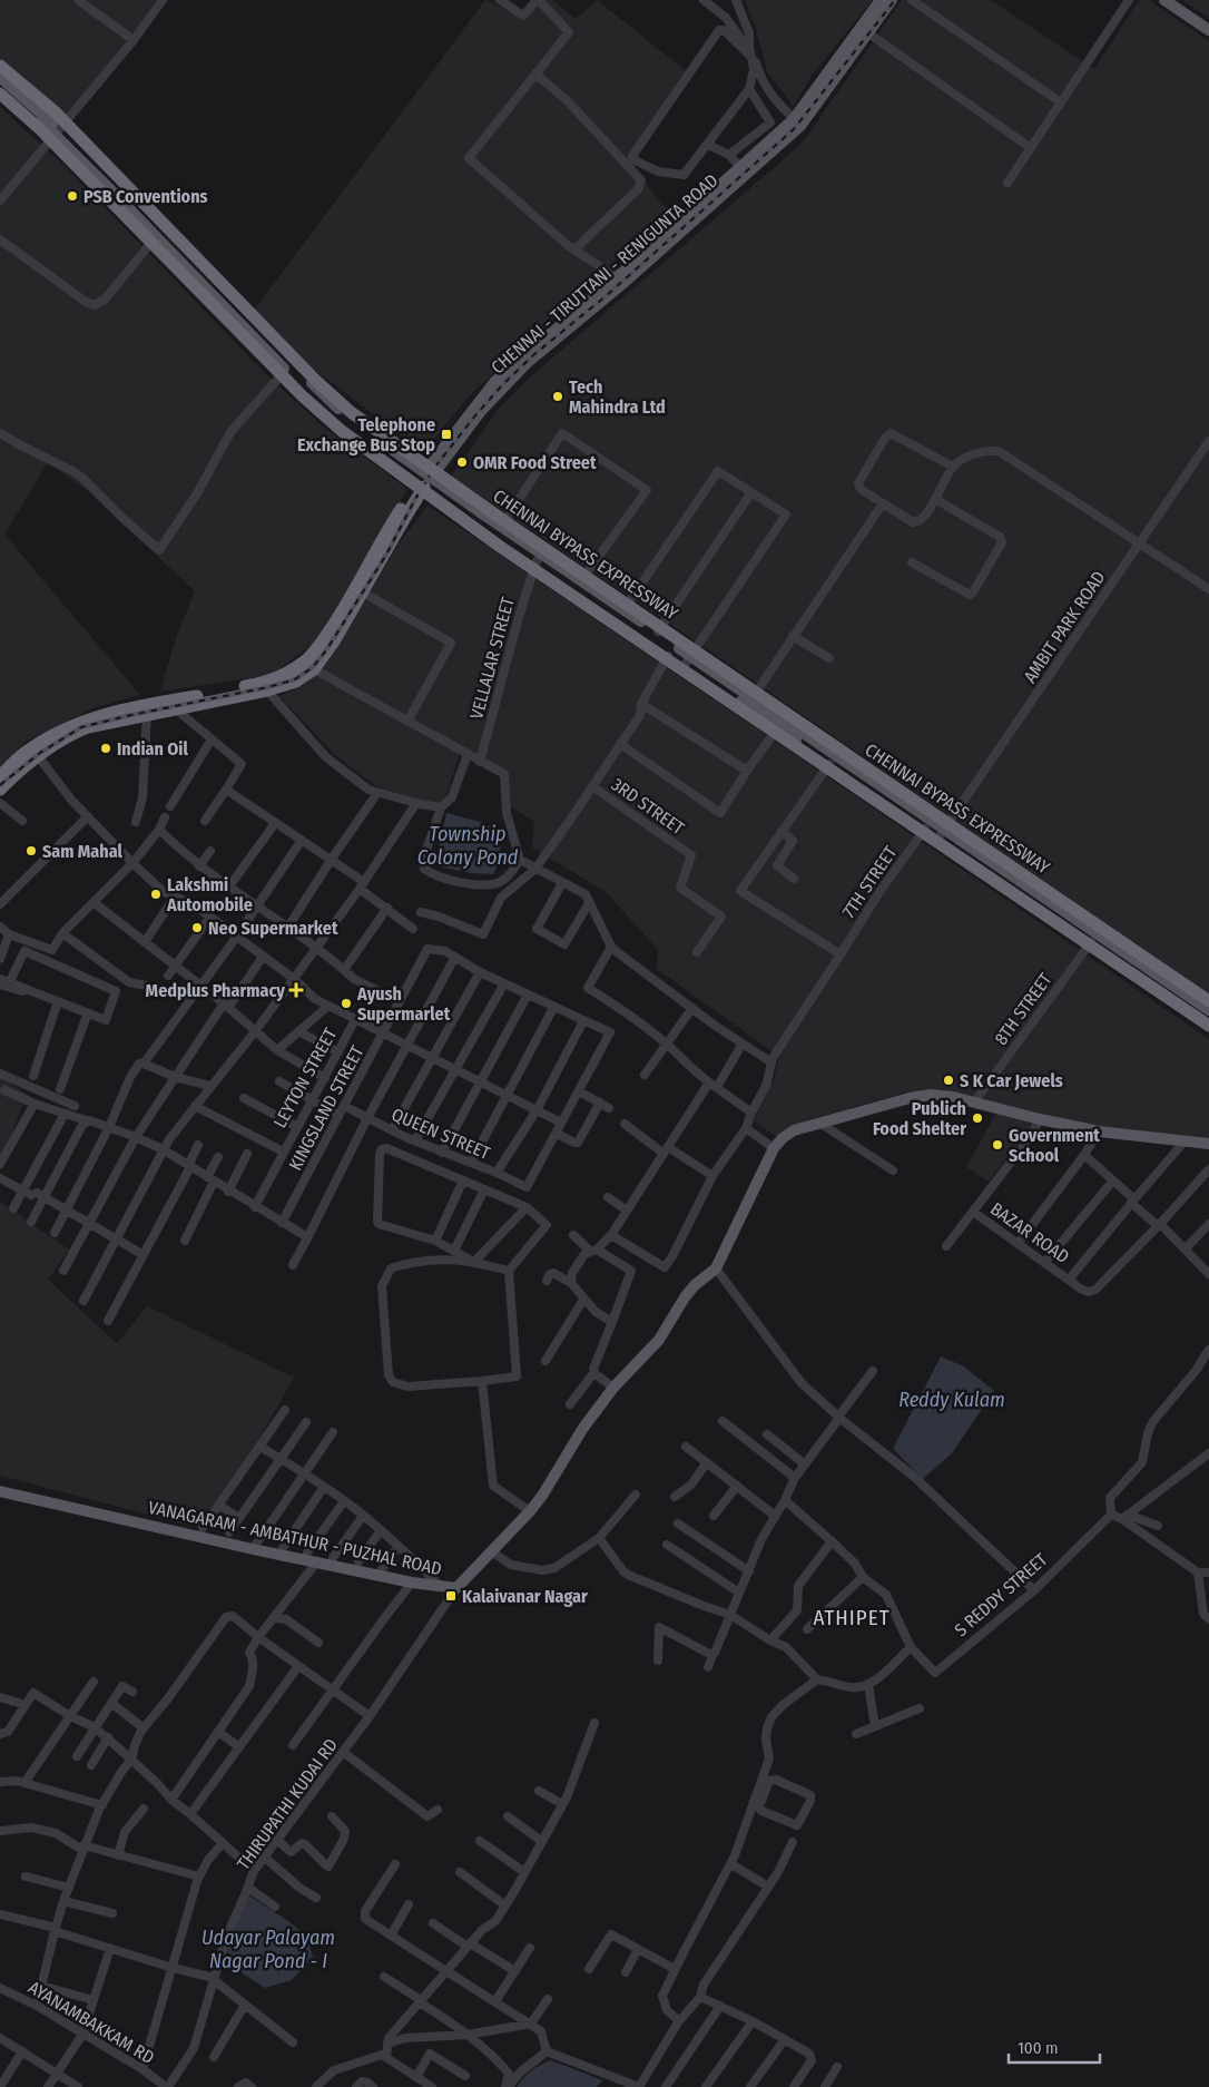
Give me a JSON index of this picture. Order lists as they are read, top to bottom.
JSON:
{
  "streets": {
    "highway": ["CHENNAI - TIRUTTANI - RENIGUNTA ROAD", "CHENNAI BYPASS EXPRESSWAY"],
    "main road": ["VANAGARAM - AMBATHUR - PUZHAL ROAD"],
    "street": [
      "AMBIT PARK ROAD",
      "VELLALAR STREET",
      "3RD STREET",
      "7TH STREET",
      "8TH STREET",
      "LEYTON STREET",
      "KINGSLAND STREET",
      "QUEEN STREET",
      "BAZAR ROAD",
      "S REDDY STREET",
      "THIRUPATHI KUDAI RD",
      "AYANAMBAKKAM RD"
    ]
  },
  "crossings": [
    ["8TH STREET", "VANAGARAM - AMBATHUR - PUZHAL ROAD"],
    ["LEYTON STREET", "QUEEN STREET"],
    ["KINGSLAND STREET", "QUEEN STREET"],
    ["VANAGARAM - AMBATHUR - PUZHAL ROAD", "THIRUPATHI KUDAI RD"],
    ["THIRUPATHI KUDAI RD", "AYANAMBAKKAM RD"]
  ],
  "districts": ["ATHIPET"],
  "water": ["Township Colony Pond", "Reddy Kulam", "Udayar Palayam Nagar Pond - I"],
  "places": {
    "other": [
      "PSB Conventions",
      "Tech Mahindra Ltd",
      "OMR Food Street",
      "Indian Oil",
      "Sam Mahal",
      "Lakshmi Automobile",
      "Neo Supermarket",
      "Ayush Supermarlet",
      "S K Car Jewels",
      "Publich Food Shelter",
      "Government School"
    ],
    "transit": ["Telephone Exchange Bus Stop", "Kalaivanar Nagar"],
    "health": ["Medplus Pharmacy"]
  },
  "scale_bar": "100 m"
}
